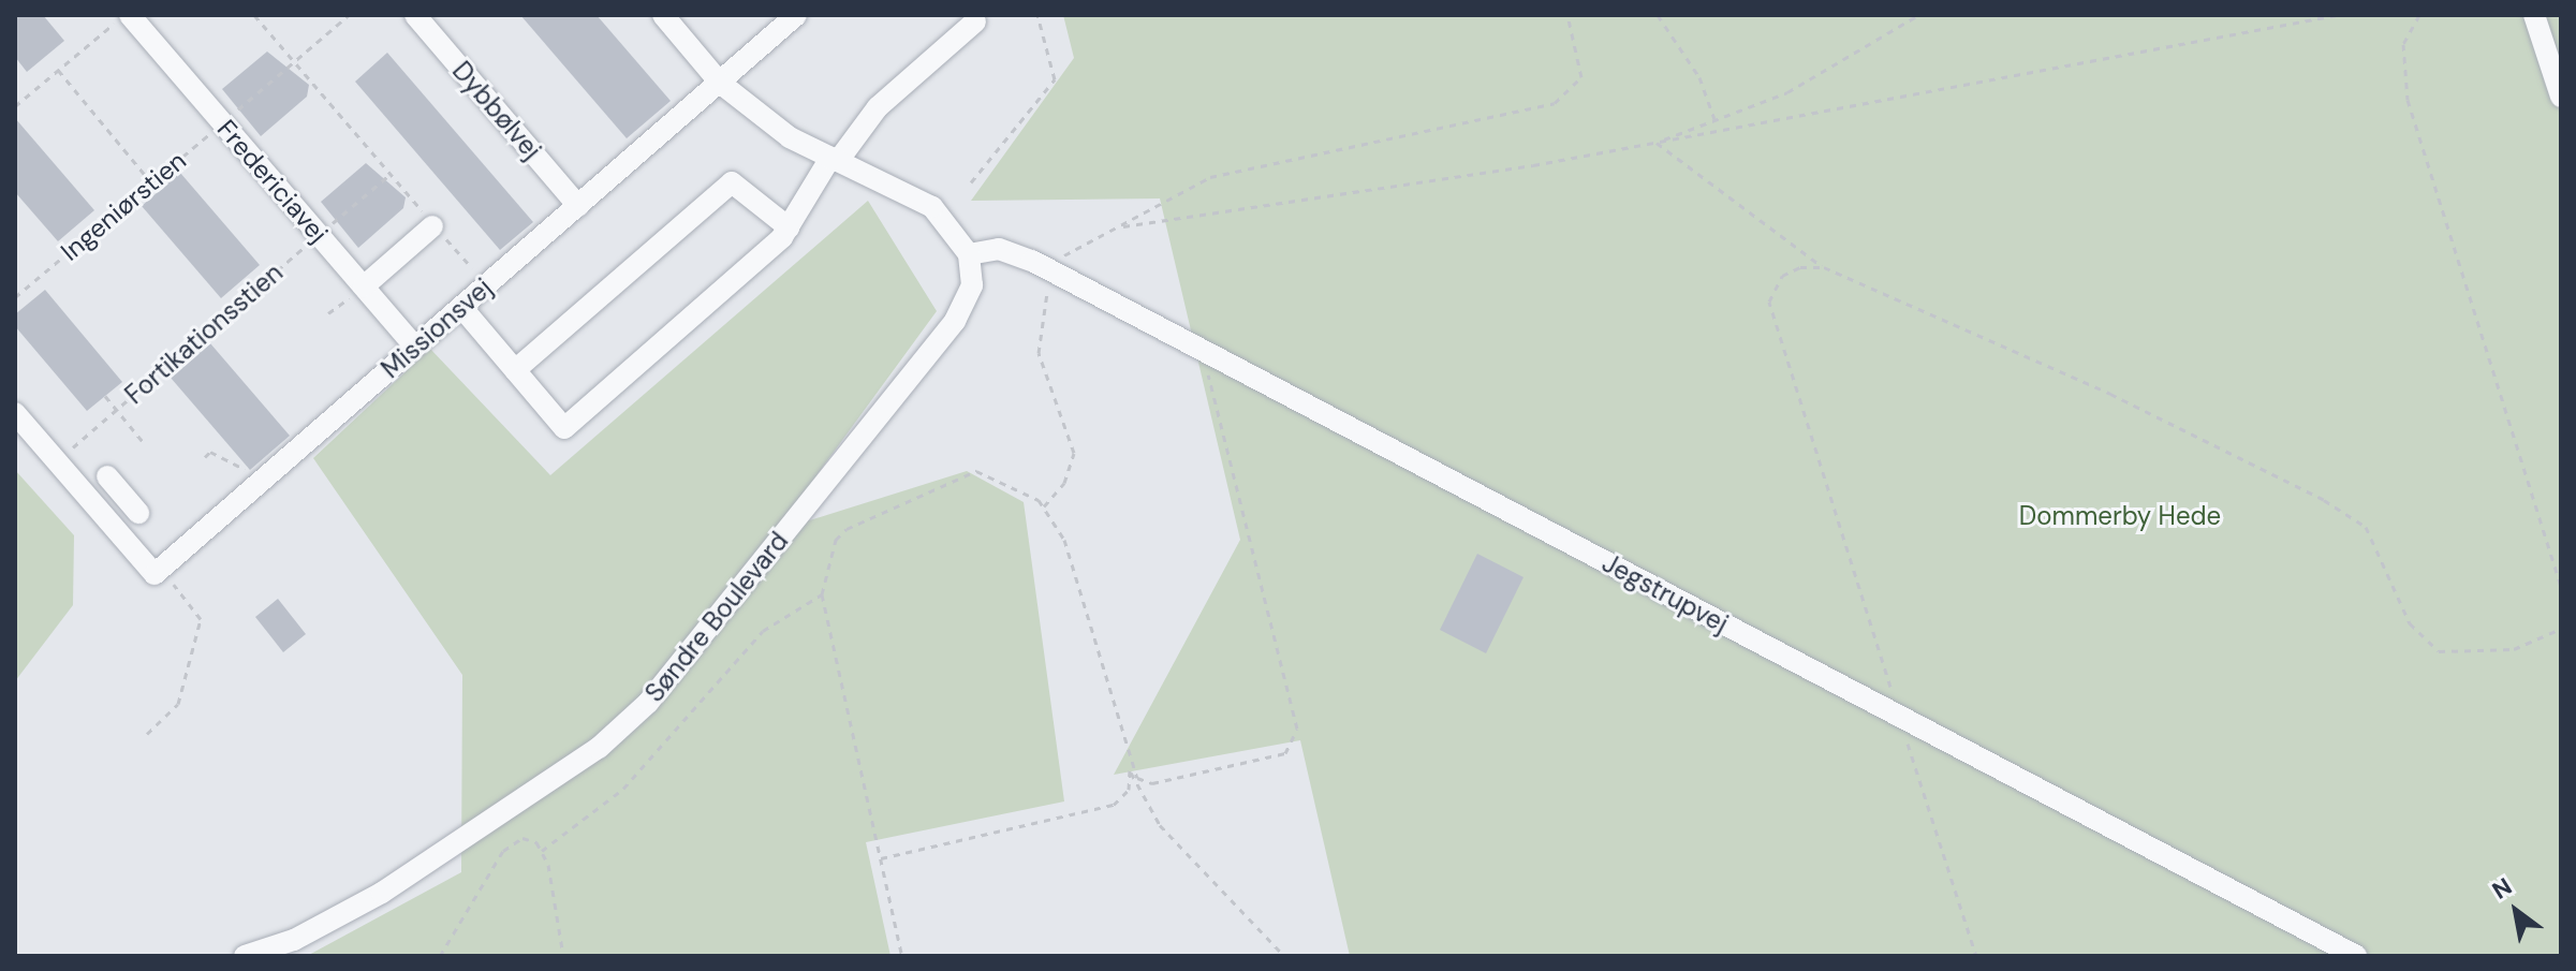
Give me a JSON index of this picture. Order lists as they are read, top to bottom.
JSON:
{
  "streets": {
    "street": [
      "Dybbølvej",
      "Fredericiavej",
      "Missionsvej",
      "Jegstrupvej",
      "Søndre Boulevard"
    ],
    "path": ["Ingeniørstien", "Fortikationsstien"]
  },
  "crossings": [
    ["Dybbølvej", "Missionsvej"],
    ["Fredericiavej", "Ingeniørstien"],
    ["Fredericiavej", "Missionsvej"],
    ["Fredericiavej", "Fortikationsstien"],
    ["Jegstrupvej", "Søndre Boulevard"]
  ],
  "parks": ["Dommerby Hede"],
  "north": "top left"
}
